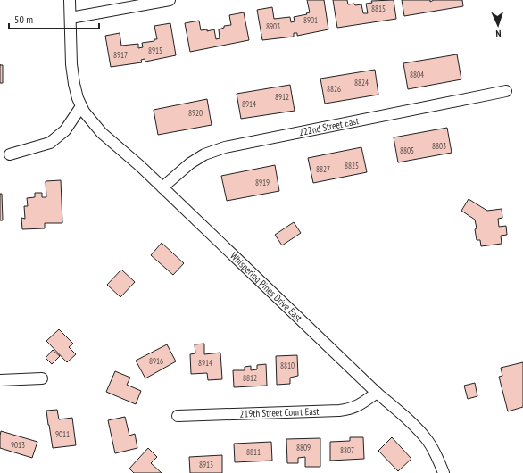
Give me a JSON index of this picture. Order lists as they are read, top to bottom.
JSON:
{
  "streets": {
    "street": ["222nd Street East", "Whispering Pines Drive East", "219th Street Court East"]
  },
  "crossings": [
    ["222nd Street East", "Whispering Pines Drive East"],
    ["Whispering Pines Drive East", "219th Street Court East"]
  ],
  "house_numbers": [
    "8815",
    "8901",
    "8903",
    "8915",
    "8917",
    "8804",
    "8824",
    "8826",
    "8912",
    "8914",
    "8920",
    "8803",
    "8805",
    "8825",
    "8827",
    "8919",
    "8916",
    "8914",
    "8810",
    "8812",
    "9011",
    "9013",
    "8809",
    "8807",
    "8811",
    "8913"
  ],
  "scale_bar": "50 m",
  "north": "bottom"
}
